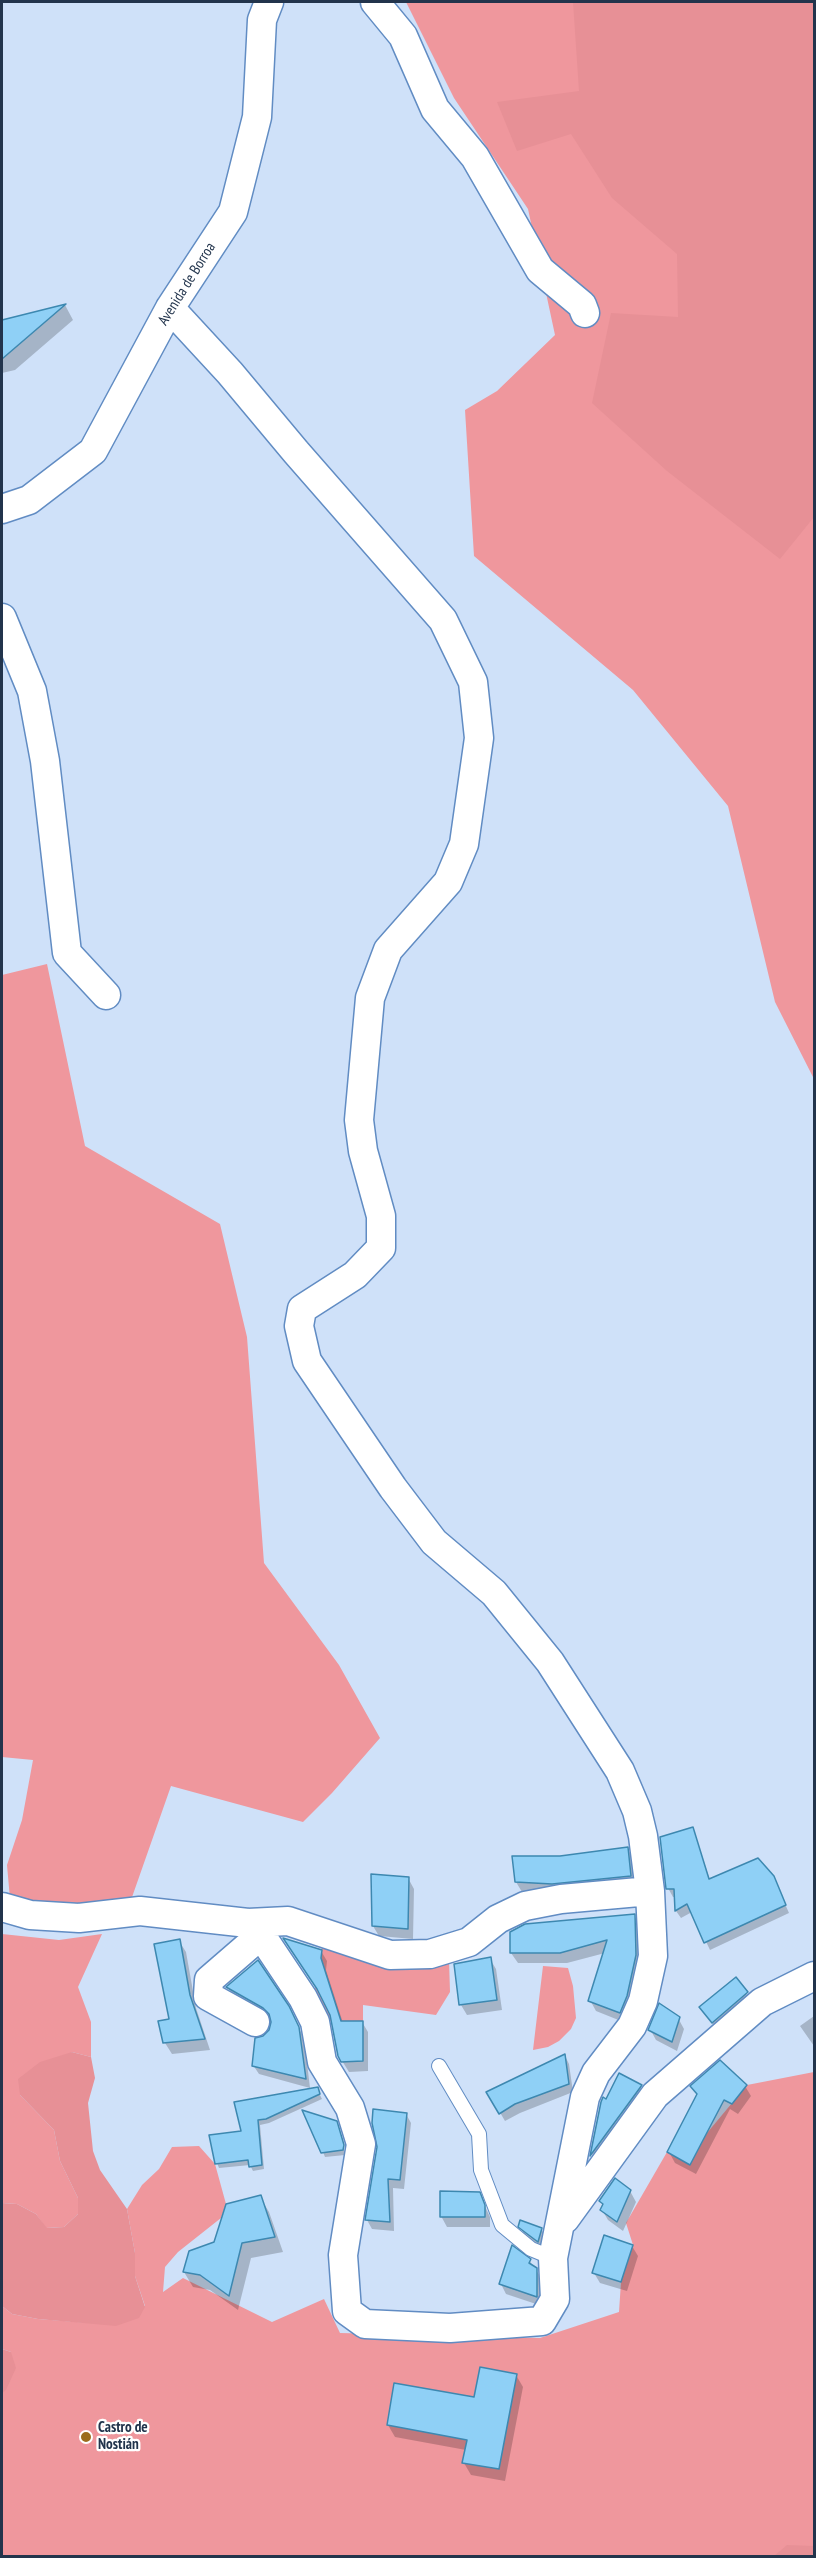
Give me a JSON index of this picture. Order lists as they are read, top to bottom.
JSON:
{
  "streets": {
    "street": ["Avenida de Borroa"]
  },
  "places": ["Castro de Nostián"]
}
